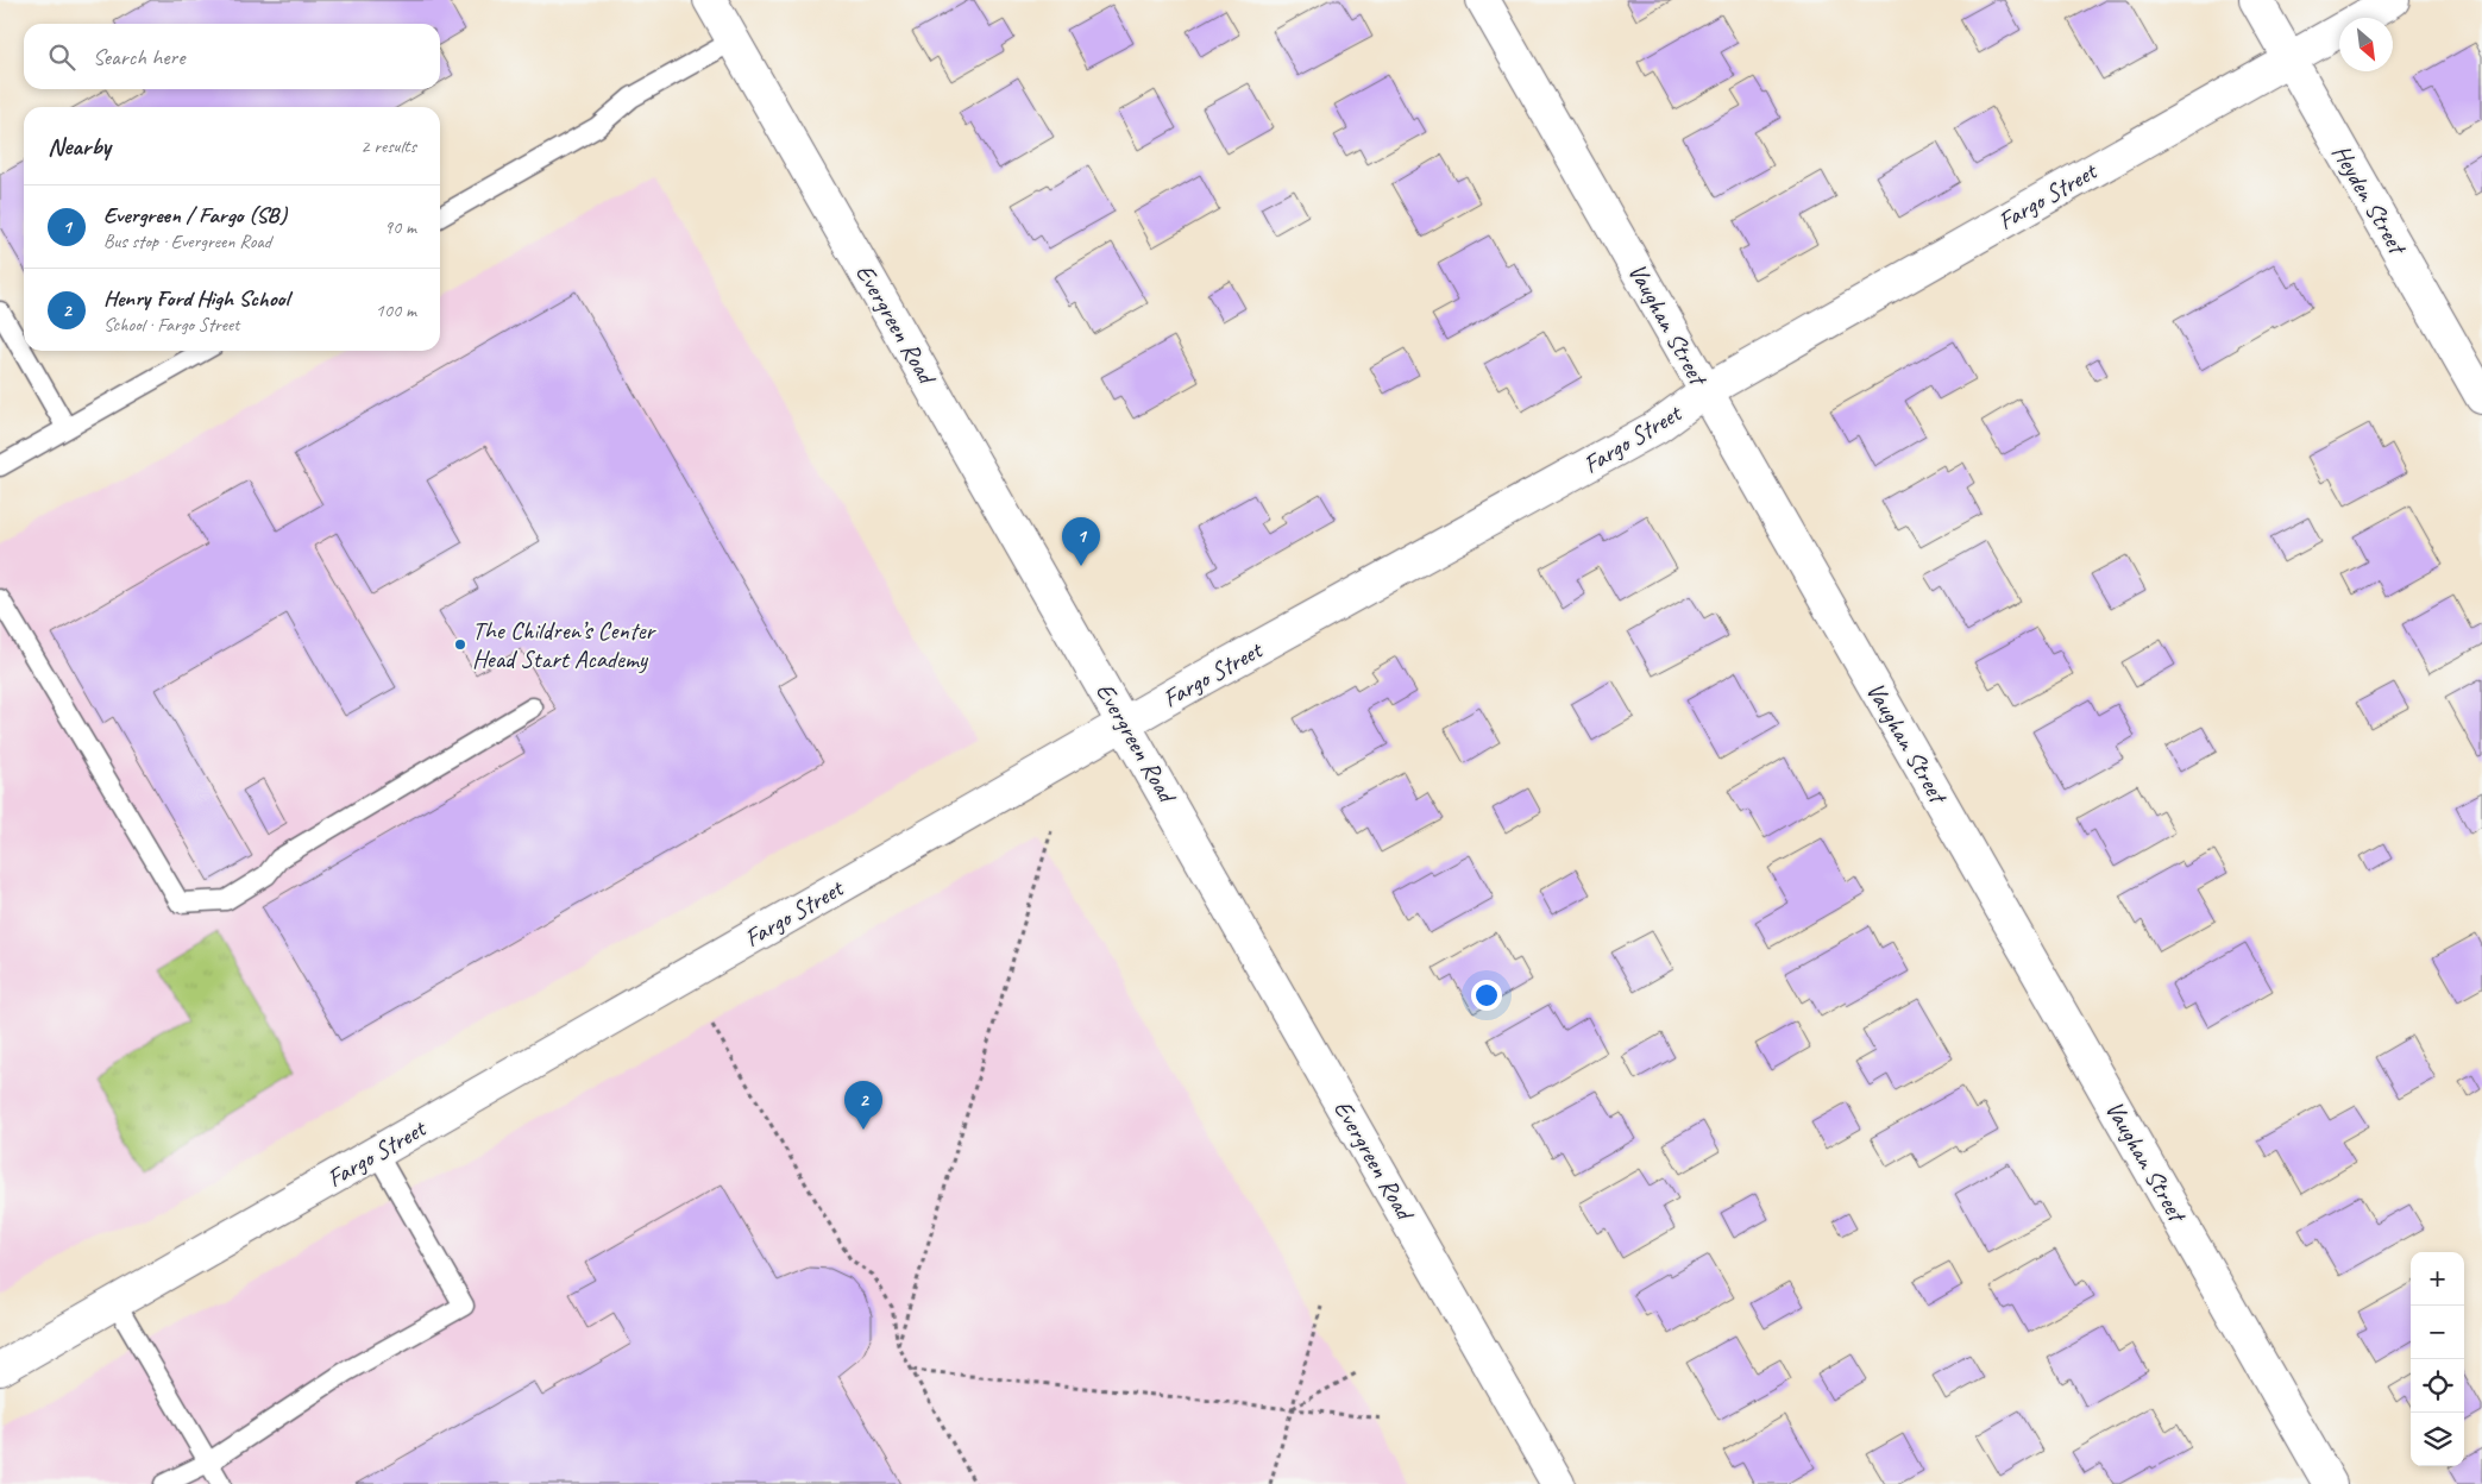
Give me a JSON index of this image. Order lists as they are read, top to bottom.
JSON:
{
  "streets": {
    "street": [
      "Fargo Street",
      "Heyden Street",
      "Evergreen Road",
      "Vaughan Street"
    ]
  },
  "crossings": [
    ["Fargo Street", "Heyden Street"],
    ["Fargo Street", "Evergreen Road"],
    ["Fargo Street", "Vaughan Street"]
  ],
  "places": ["The Children’s Center Head Start Academy"],
  "north": "bottom right",
  "page": {
    "search": "Search here",
    "heading": ["Nearby", "2 results"],
    "list": [
      {
        "mark": "1",
        "name": "Evergreen / Fargo (SB)",
        "note": "Bus stop · Evergreen Road",
        "value": "90 m"
      },
      {
        "mark": "2",
        "name": "Henry Ford High School",
        "note": "School · Fargo Street",
        "value": "100 m"
      }
    ],
    "pins": ["1", "2"],
    "map_buttons": ["+", "−"]
  }
}
